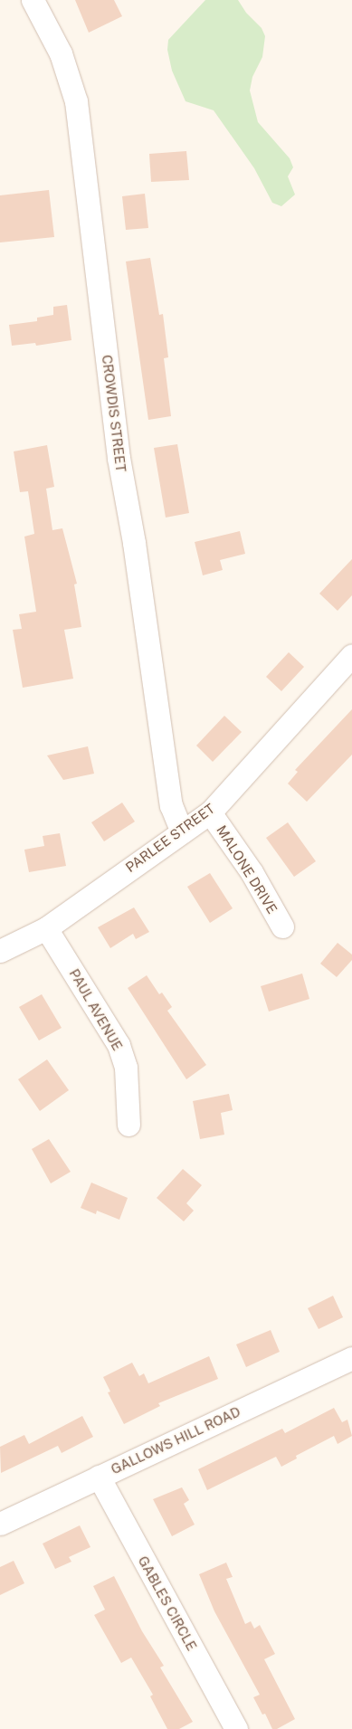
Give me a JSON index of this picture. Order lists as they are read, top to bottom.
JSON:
{
  "streets": {
    "street": [
      "CROWDIS STREET",
      "PARLEE STREET",
      "MALONE DRIVE",
      "PAUL AVENUE",
      "GALLOWS HILL ROAD",
      "GABLES CIRCLE"
    ]
  },
  "crossings": [
    ["CROWDIS STREET", "PARLEE STREET"],
    ["PARLEE STREET", "MALONE DRIVE"],
    ["PARLEE STREET", "PAUL AVENUE"],
    ["GALLOWS HILL ROAD", "GABLES CIRCLE"]
  ]
}
